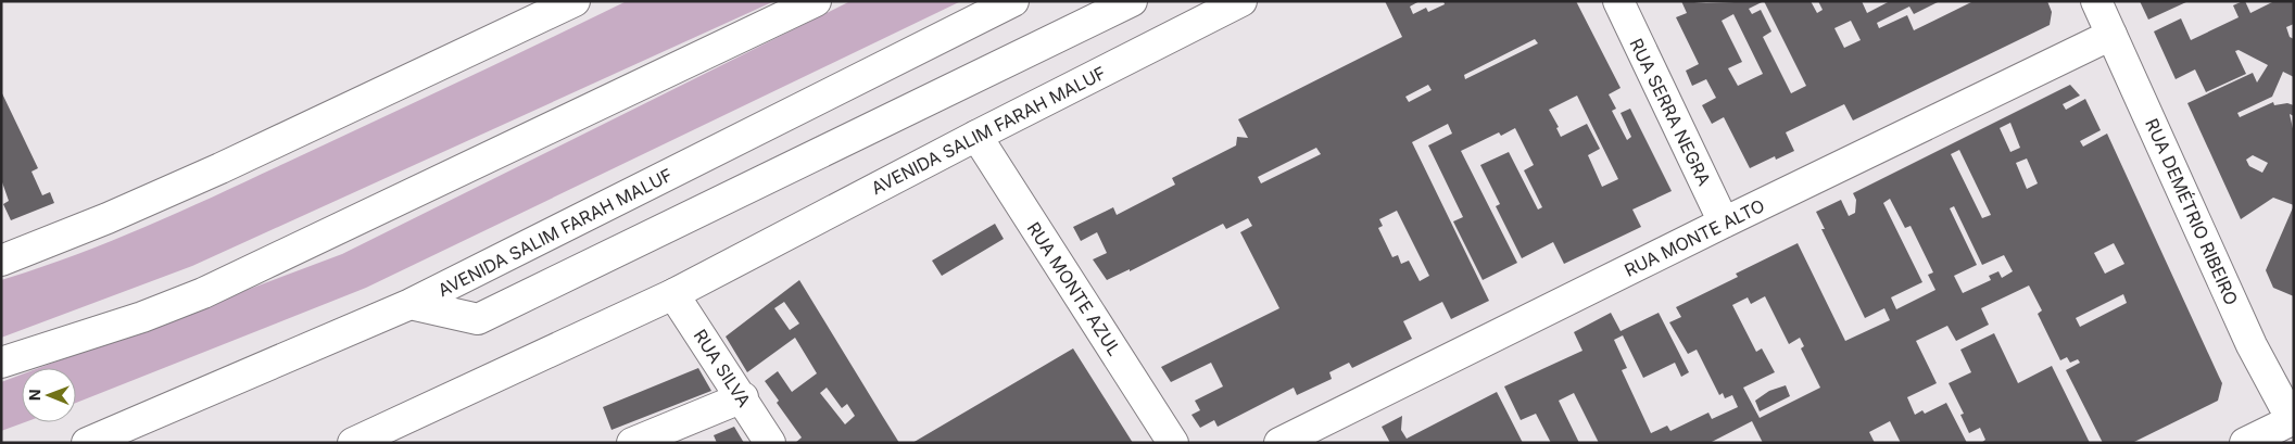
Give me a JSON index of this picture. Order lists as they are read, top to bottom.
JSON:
{
  "streets": {
    "main road": [
      "RUA SERRA NEGRA",
      "AVENIDA SALIM FARAH MALUF",
      "RUA DEMÉTRIO RIBEIRO",
      "RUA MONTE ALTO",
      "RUA MONTE AZUL",
      "RUA SILVA"
    ]
  },
  "crossings": [
    ["RUA SERRA NEGRA", "RUA MONTE ALTO"],
    ["AVENIDA SALIM FARAH MALUF", "RUA MONTE AZUL"],
    ["AVENIDA SALIM FARAH MALUF", "RUA SILVA"],
    ["RUA DEMÉTRIO RIBEIRO", "RUA MONTE ALTO"]
  ],
  "north": "left"
}
